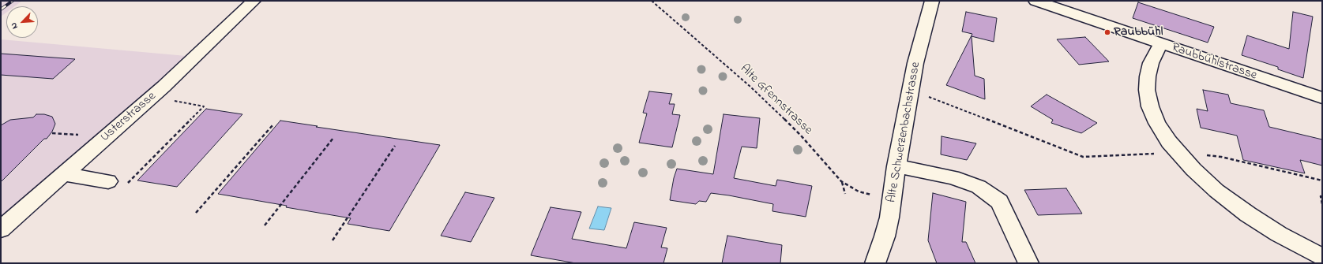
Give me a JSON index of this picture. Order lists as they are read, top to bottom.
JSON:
{
  "streets": {
    "street": ["Raubbühlstrasse", "Usterstrasse", "Alte Schwerzenbachstrasse"],
    "path": ["Alte Gfennstrasse"]
  },
  "crossings": [
    ["Alte Gfennstrasse", "Alte Schwerzenbachstrasse"]
  ],
  "places": ["Raubbühl"],
  "north": "bottom left"
}
